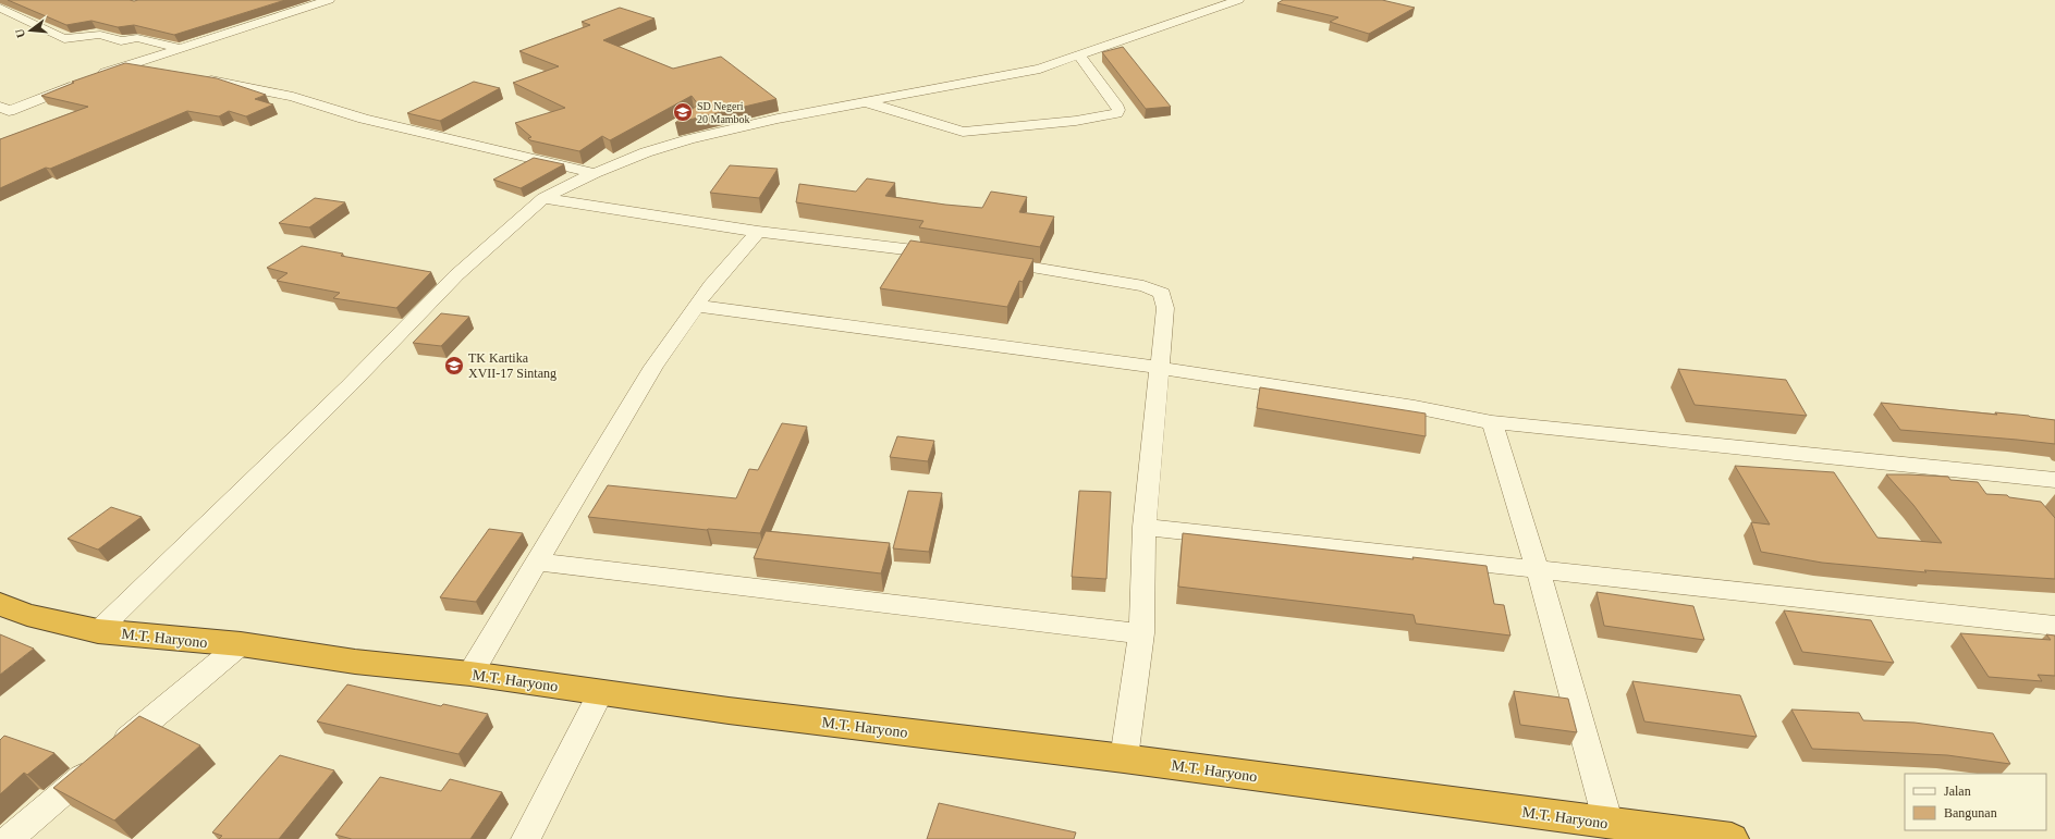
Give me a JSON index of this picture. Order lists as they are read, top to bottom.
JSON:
{
  "streets": {
    "highway": ["M.T. Haryono"]
  },
  "places": {
    "school or university": ["SD Negeri 20 Mambok", "TK Kartika XVII-17 Sintang"]
  },
  "legend": ["Jalan", "Bangunan"],
  "north": "left"
}
